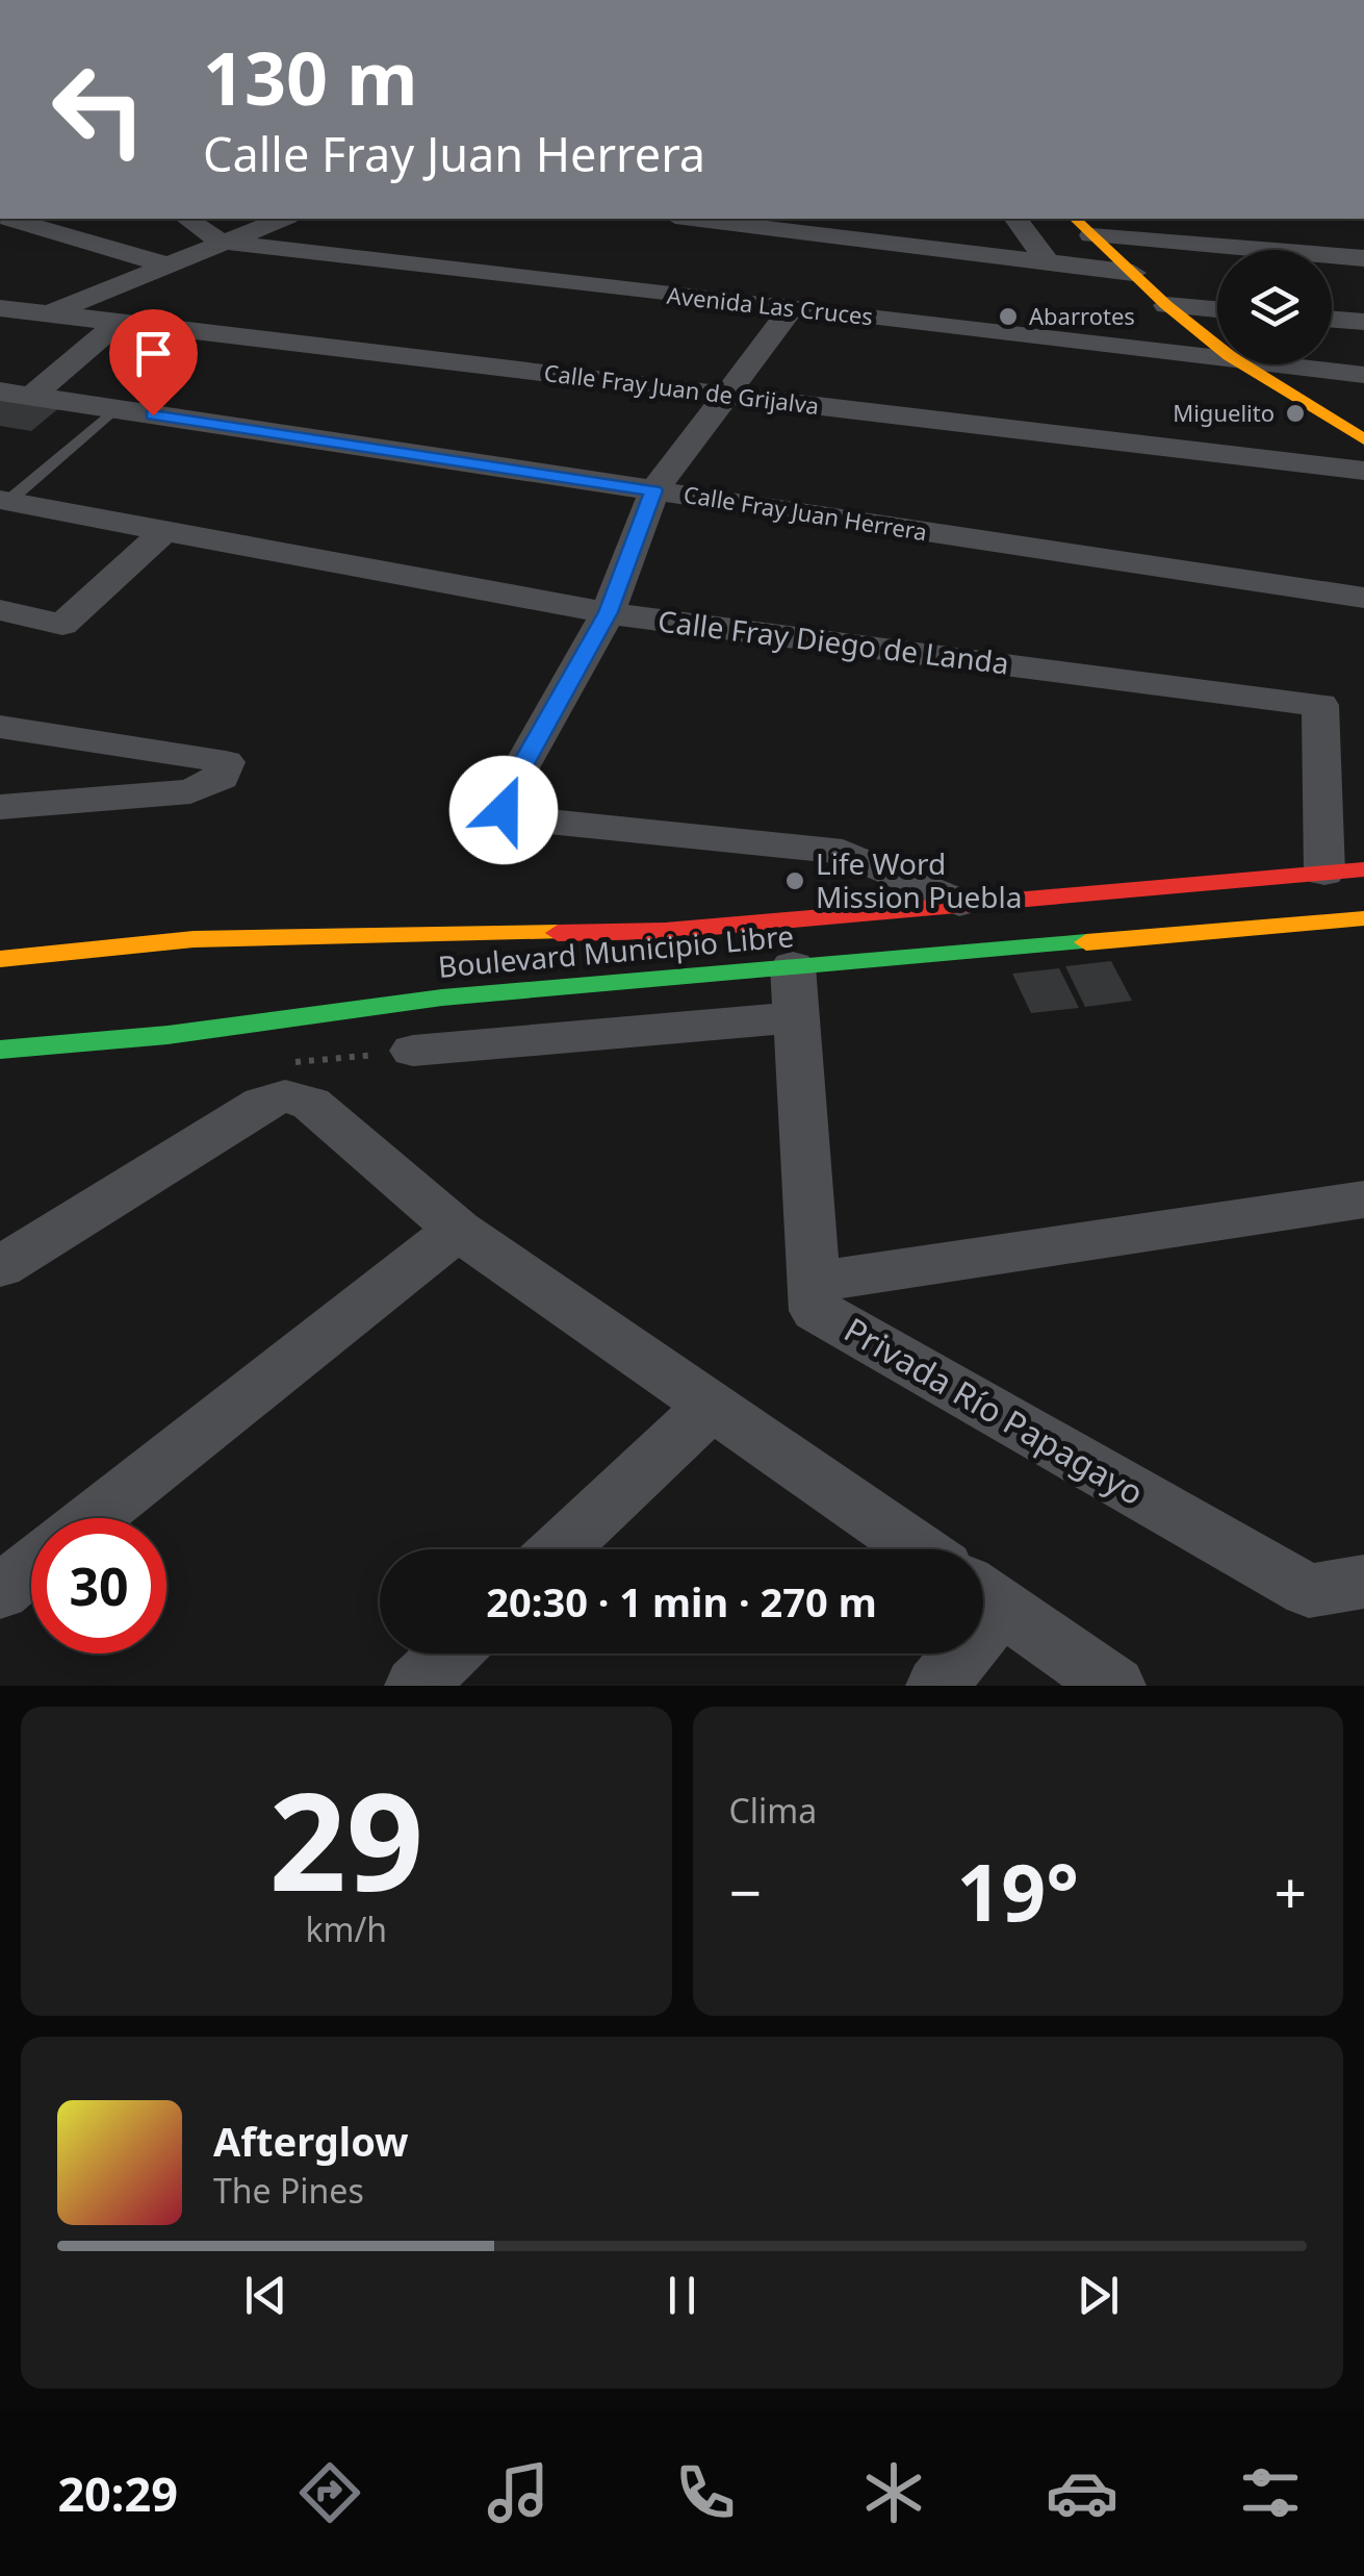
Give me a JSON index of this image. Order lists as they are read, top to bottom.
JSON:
{
  "streets": {
    "main road": ["Boulevard Municipio Libre"],
    "street": [
      "Avenida Las Cruces",
      "Calle Fray Juan de Grijalva",
      "Calle Fray Juan Herrera",
      "Calle Fray Diego de Landa",
      "Privada Río Papagayo"
    ]
  },
  "crossings": [
    ["Calle Fray Diego de Landa", "Boulevard Municipio Libre"],
    ["Boulevard Municipio Libre", "Privada Río Papagayo"]
  ],
  "places": ["Abarrotes", "Miguelito", "Life Word Mission Puebla"],
  "page": {
    "turn": ["130 m", "Calle Fray Juan Herrera"],
    "limit": "30",
    "trip": "20:30 · 1 min · 270 m",
    "tile": [
      ["29", "km/h"],
      "Clima"
    ],
    "heat": ["−", "19°", "+"],
    "song": ["Afterglow", "The Pines"],
    "tabs": "20:29"
  }
}
